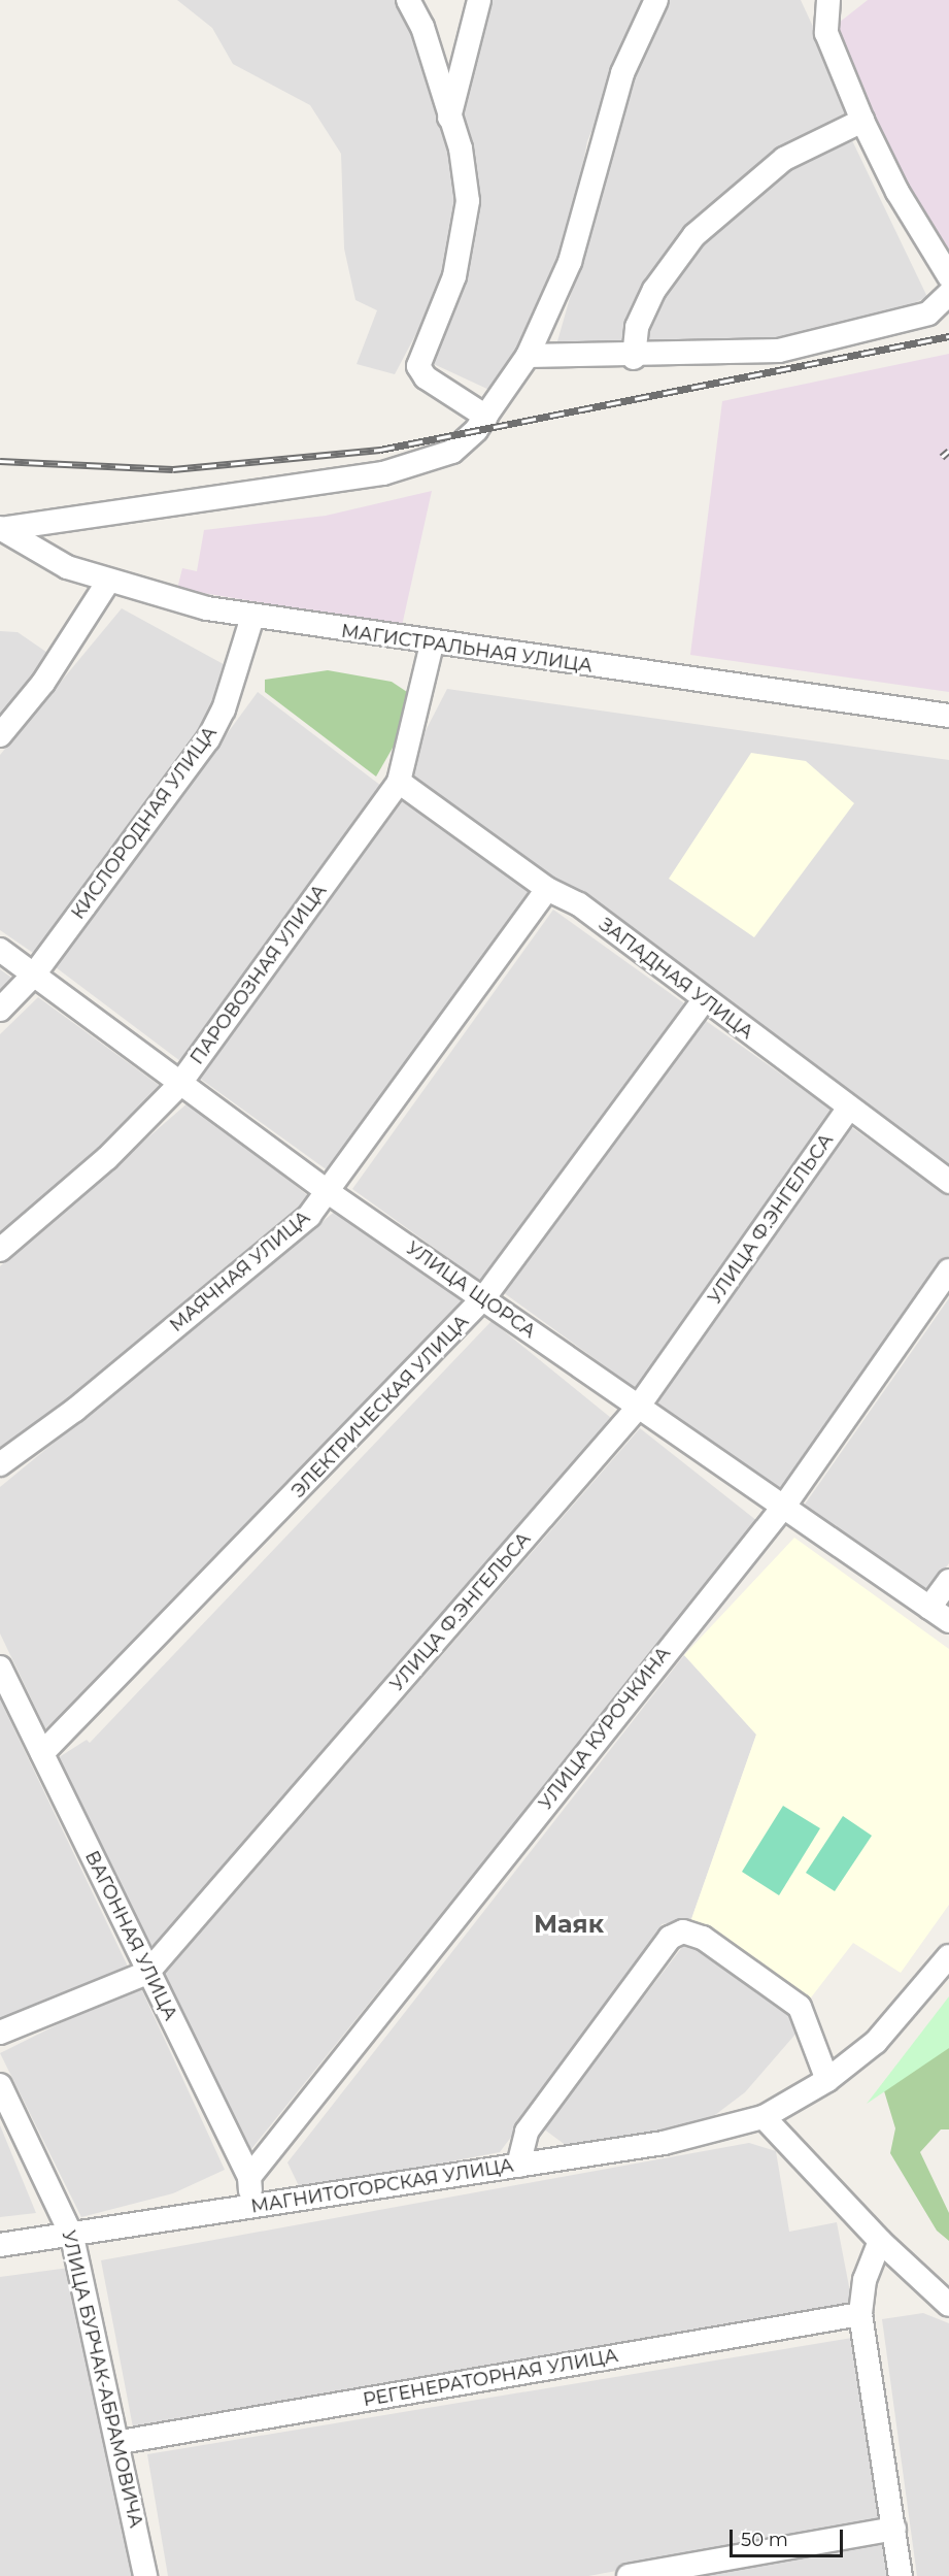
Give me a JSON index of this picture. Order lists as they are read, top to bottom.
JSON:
{
  "streets": {
    "street": [
      "МАГИСТРАЛЬНАЯ УЛИЦА",
      "КИСЛОРОДНАЯ УЛИЦА",
      "ПАРОВОЗНАЯ УЛИЦА",
      "ЗАПАДНАЯ УЛИЦА",
      "УЛИЦА Ф.ЭНГЕЛЬСА",
      "МАЯЧНАЯ УЛИЦА",
      "УЛИЦА ЩОРСА",
      "ЭЛЕКТРИЧЕСКАЯ УЛИЦА",
      "УЛИЦА КУРОЧКИНА",
      "ВАГОННАЯ УЛИЦА",
      "МАГНИТОГОРСКАЯ УЛИЦА",
      "РЕГЕНЕРАТОРНАЯ УЛИЦА",
      "УЛИЦА БУРЧАК-АБРАМОВИЧА"
    ]
  },
  "crossings": [
    ["МАГИСТРАЛЬНАЯ УЛИЦА", "КИСЛОРОДНАЯ УЛИЦА"],
    ["МАГИСТРАЛЬНАЯ УЛИЦА", "ПАРОВОЗНАЯ УЛИЦА"],
    ["КИСЛОРОДНАЯ УЛИЦА", "УЛИЦА ЩОРСА"],
    ["ПАРОВОЗНАЯ УЛИЦА", "ЗАПАДНАЯ УЛИЦА"],
    ["ПАРОВОЗНАЯ УЛИЦА", "УЛИЦА ЩОРСА"],
    ["ЗАПАДНАЯ УЛИЦА", "УЛИЦА Ф.ЭНГЕЛЬСА"],
    ["ЗАПАДНАЯ УЛИЦА", "МАЯЧНАЯ УЛИЦА"],
    ["ЗАПАДНАЯ УЛИЦА", "ЭЛЕКТРИЧЕСКАЯ УЛИЦА"],
    ["УЛИЦА Ф.ЭНГЕЛЬСА", "УЛИЦА ЩОРСА"],
    ["УЛИЦА Ф.ЭНГЕЛЬСА", "ВАГОННАЯ УЛИЦА"],
    ["МАЯЧНАЯ УЛИЦА", "УЛИЦА ЩОРСА"],
    ["УЛИЦА ЩОРСА", "ЭЛЕКТРИЧЕСКАЯ УЛИЦА"],
    ["УЛИЦА ЩОРСА", "УЛИЦА КУРОЧКИНА"],
    ["ЭЛЕКТРИЧЕСКАЯ УЛИЦА", "ВАГОННАЯ УЛИЦА"],
    ["УЛИЦА КУРОЧКИНА", "ВАГОННАЯ УЛИЦА"],
    ["ВАГОННАЯ УЛИЦА", "МАГНИТОГОРСКАЯ УЛИЦА"],
    ["МАГНИТОГОРСКАЯ УЛИЦА", "УЛИЦА БУРЧАК-АБРАМОВИЧА"],
    ["РЕГЕНЕРАТОРНАЯ УЛИЦА", "УЛИЦА БУРЧАК-АБРАМОВИЧА"]
  ],
  "districts": ["Маяк"],
  "scale_bar": "50 m"
}
